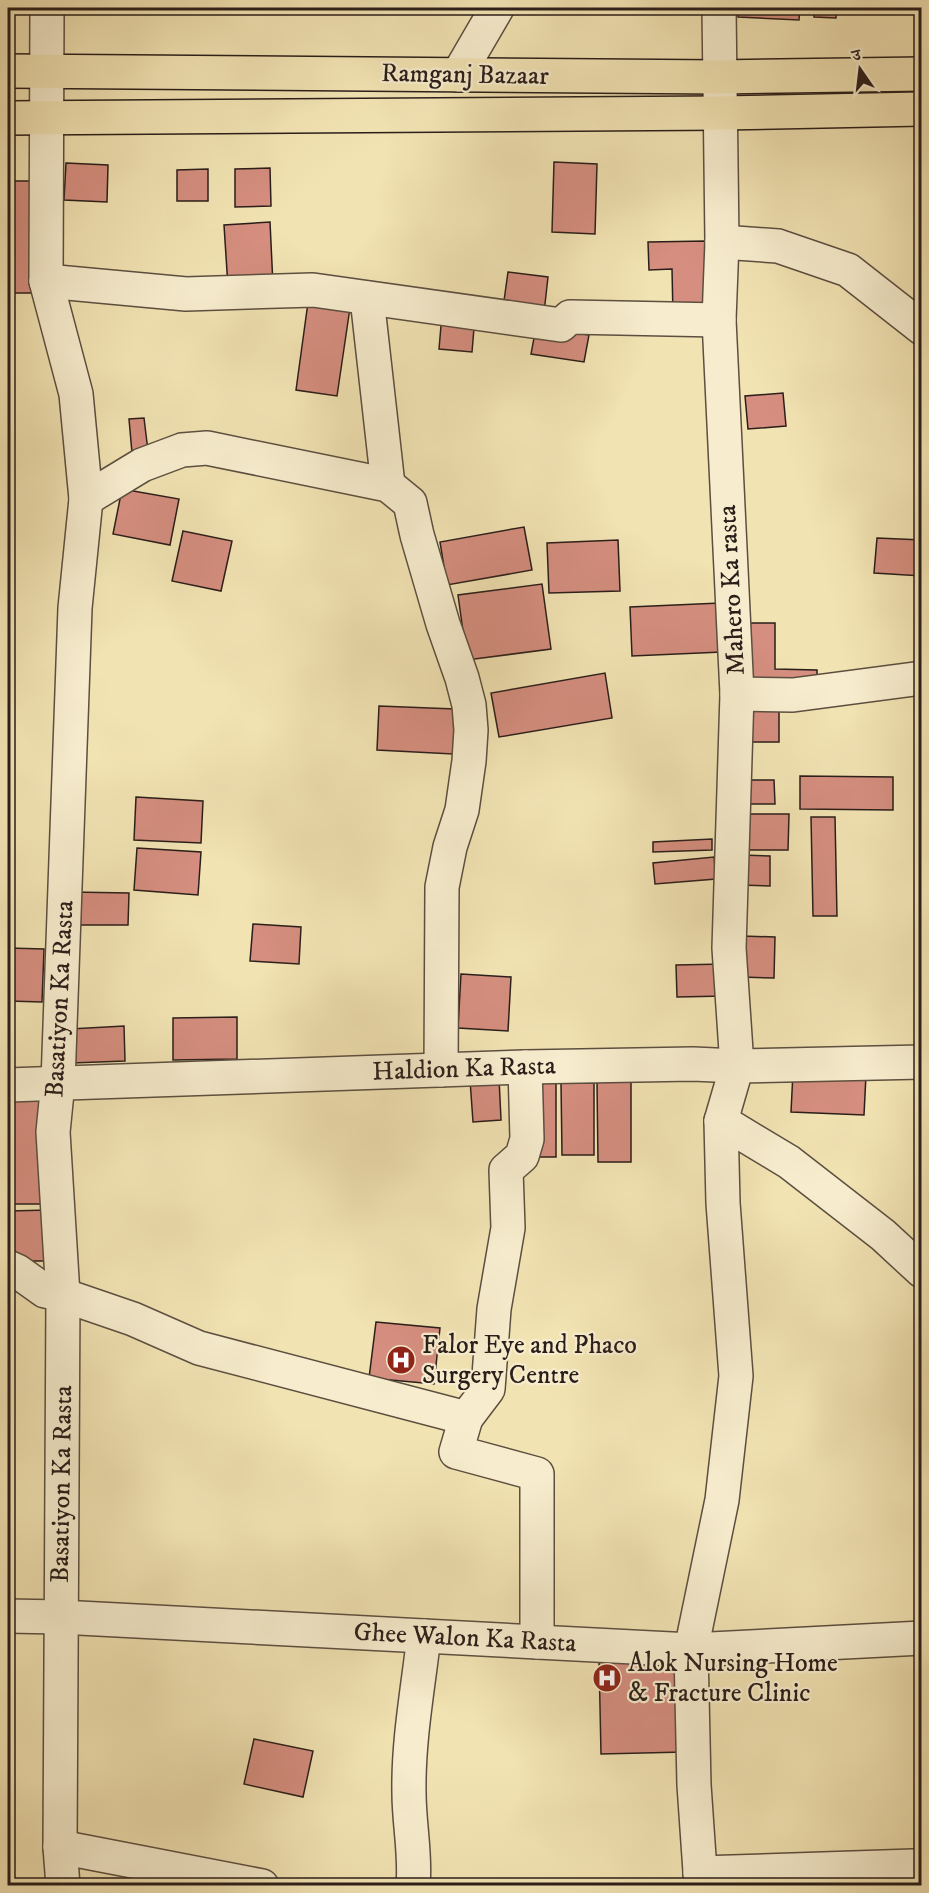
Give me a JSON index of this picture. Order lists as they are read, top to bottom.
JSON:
{
  "streets": {
    "main road": ["Ramganj Bazaar"],
    "street": [
      "Mahero Ka rasta",
      "Basatiyon Ka Rasta",
      "Haldion Ka Rasta",
      "Ghee Walon Ka Rasta"
    ]
  },
  "crossings": [
    ["Ramganj Bazaar", "Mahero Ka rasta"],
    ["Ramganj Bazaar", "Basatiyon Ka Rasta"],
    ["Mahero Ka rasta", "Haldion Ka Rasta"],
    ["Basatiyon Ka Rasta", "Haldion Ka Rasta"],
    ["Basatiyon Ka Rasta", "Ghee Walon Ka Rasta"]
  ],
  "places": {
    "hospital": ["Falor Eye and Phaco Surgery Centre", "Alok Nursing Home & Fracture Clinic"]
  },
  "north": "top"
}
